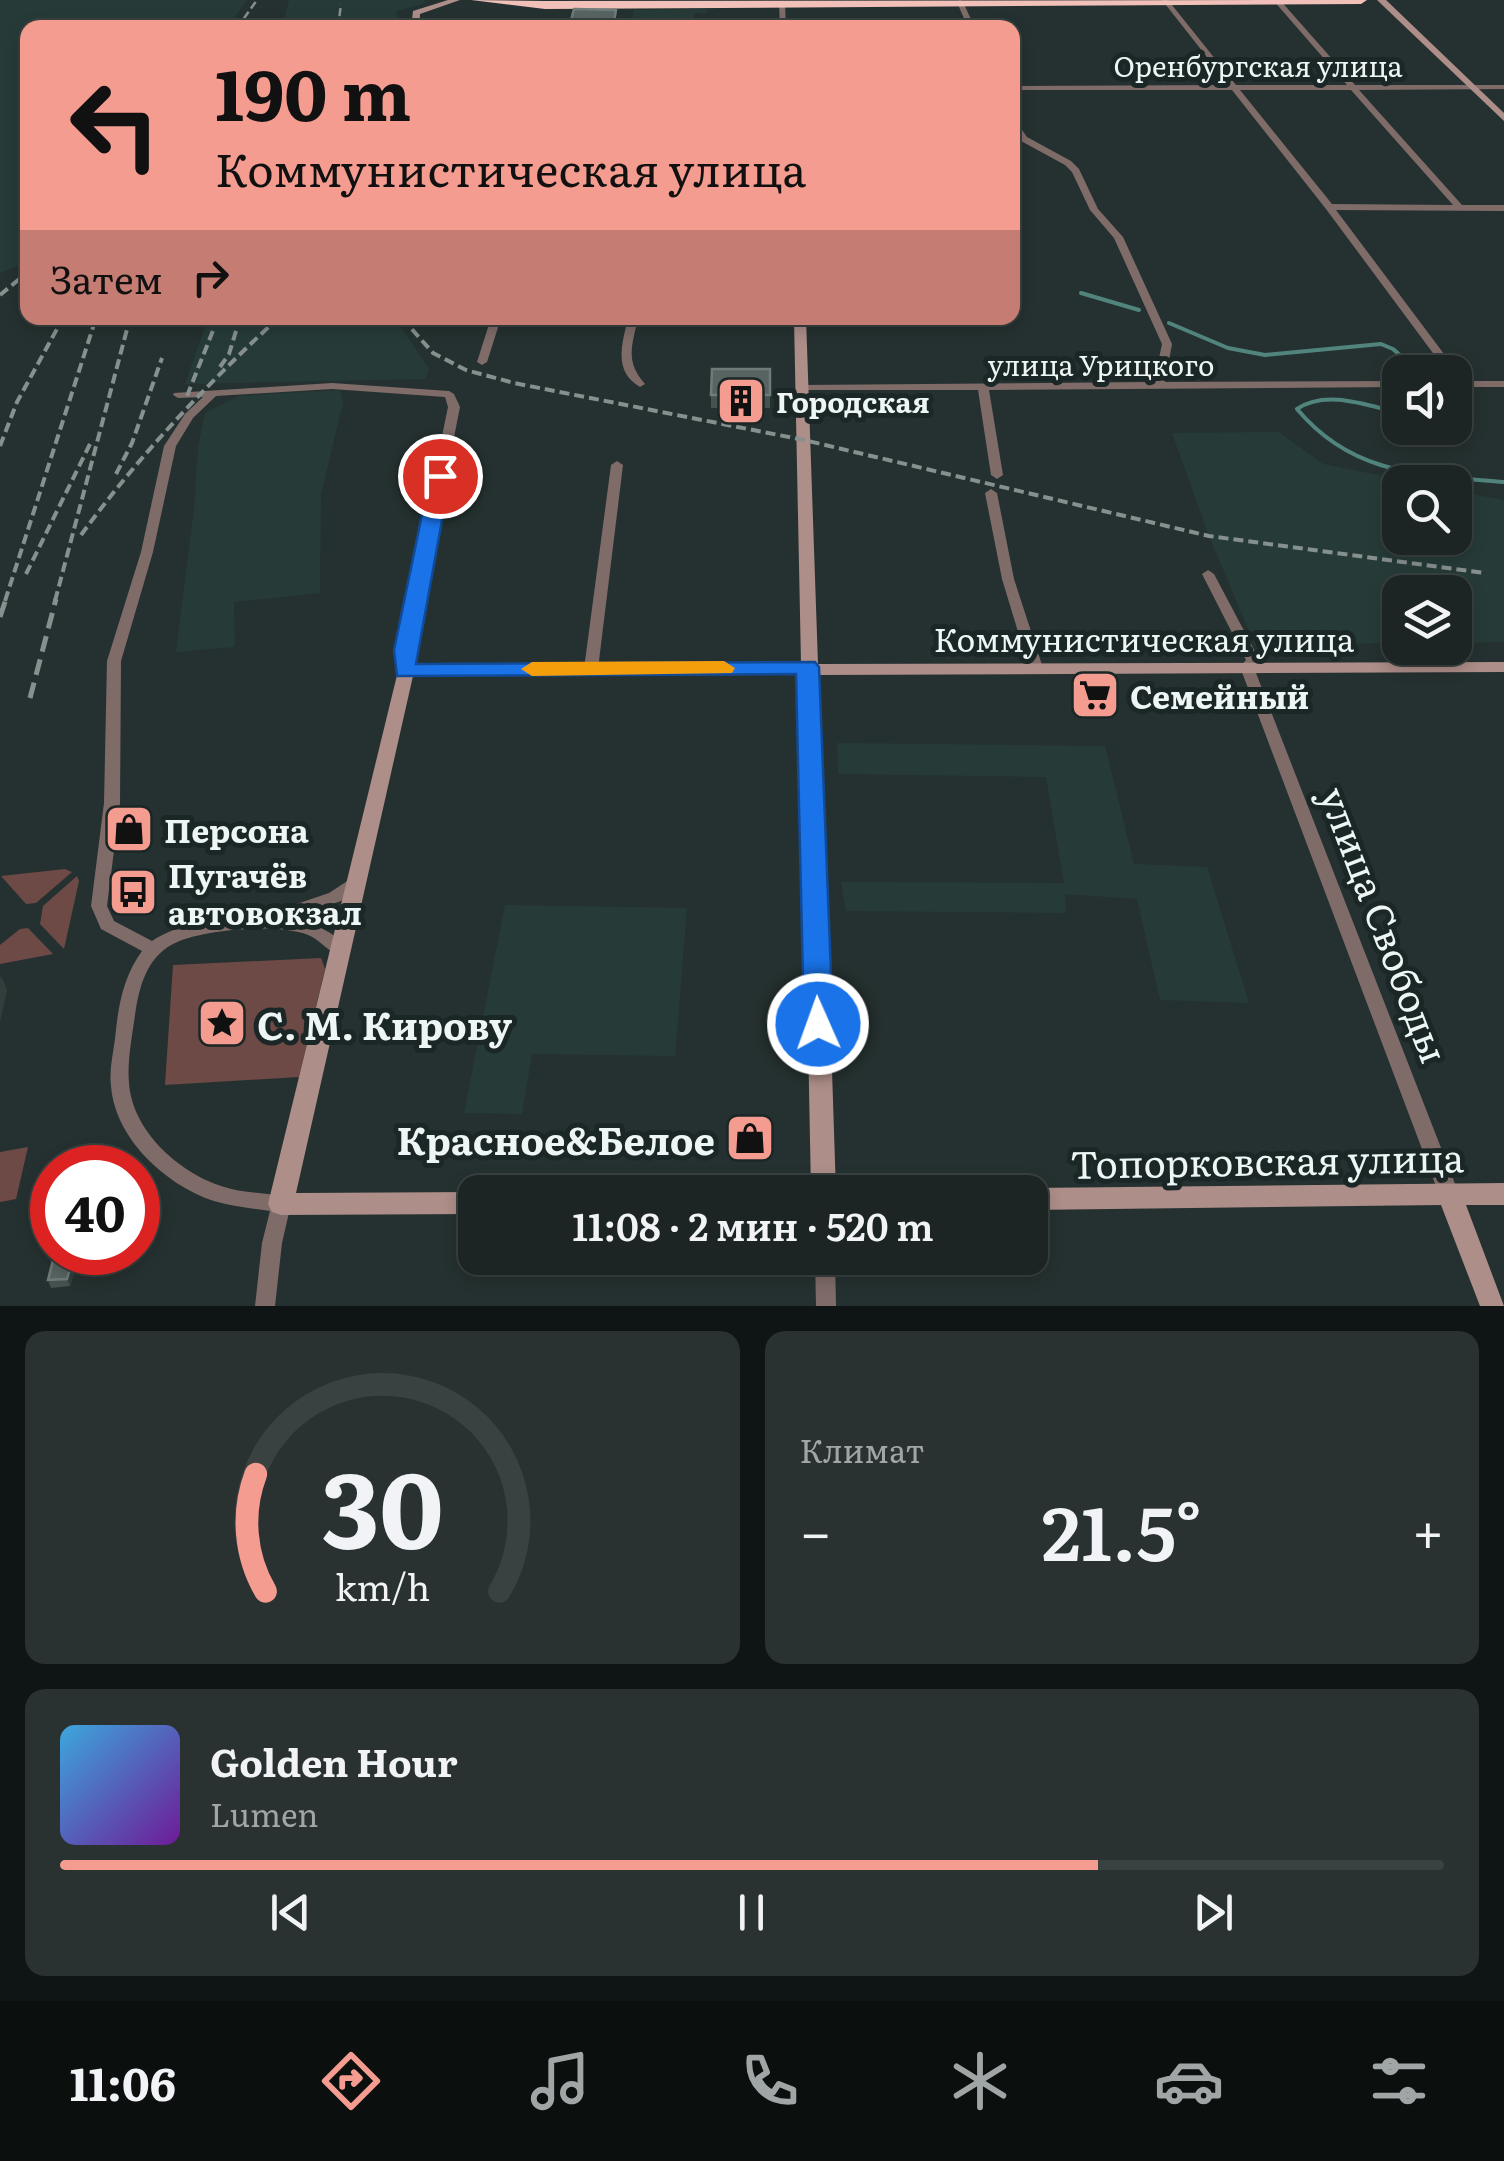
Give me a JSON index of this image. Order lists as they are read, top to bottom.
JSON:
{
  "streets": {
    "street": [
      "Оренбургская улица",
      "улица Урицкого",
      "Коммунистическая улица",
      "улица Свободы",
      "Топорковская улица"
    ]
  },
  "crossings": [
    ["Коммунистическая улица", "улица Свободы"],
    ["улица Свободы", "Топорковская улица"]
  ],
  "places": {
    "building": ["Городская"],
    "supermarket": ["Семейный"],
    "shop": ["Персона", "Красное&Белое"],
    "bus stop": ["Пугачёв автовокзал"],
    "place": ["С. М. Кирову"]
  },
  "page": {
    "turn": ["190 m", "Коммунистическая улица"],
    "then": "Затем",
    "limit": "40",
    "trip": "11:08 · 2 мин · 520 m",
    "tile": "Климат",
    "heat": ["−", "21.5°", "+"],
    "song": ["Golden Hour", "Lumen"],
    "tabs": "11:06",
    "gauge": ["30", "km/h"]
  }
}
